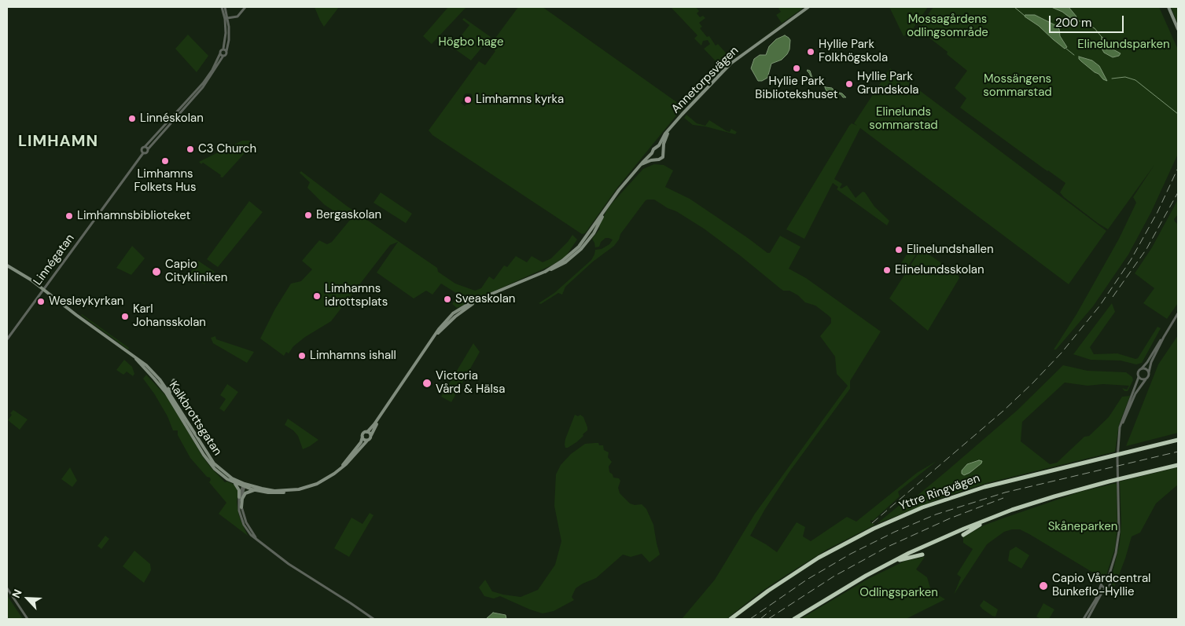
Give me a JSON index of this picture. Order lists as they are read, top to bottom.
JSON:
{
  "streets": {
    "highway": ["Yttre Ringvägen"],
    "main road": ["Annetorpsvägen", "Kalkbrottsgatan"],
    "street": ["Linnégatan"]
  },
  "crossings": [
    ["Linnégatan", "Kalkbrottsgatan"]
  ],
  "districts": ["LIMHAMN"],
  "parks": [
    "Mossagårdens odlingsområde",
    "Högbo hage",
    "Elinelundsparken",
    "Mossängens sommarstad",
    "Elinelunds sommarstad",
    "Skåneparken",
    "Odlingsparken"
  ],
  "places": [
    "Hyllie Park Folkhögskola",
    "Hyllie Park Bibliotekshuset",
    "Hyllie Park Grundskola",
    "Limhamns kyrka",
    "Linnéskolan",
    "C3 Church",
    "Limhamns Folkets Hus",
    "Bergaskolan",
    "Limhamnsbiblioteket",
    "Elinelundshallen",
    "Elinelundsskolan",
    "Capio Citykliniken",
    "Limhamns idrottsplats",
    "Sveaskolan",
    "Wesleykyrkan",
    "Karl Johansskolan",
    "Limhamns ishall",
    "Victoria Vård & Hälsa",
    "Capio Vårdcentral Bunkeflo-Hyllie"
  ],
  "scale_bar": "200 m",
  "north": "top left"
}
